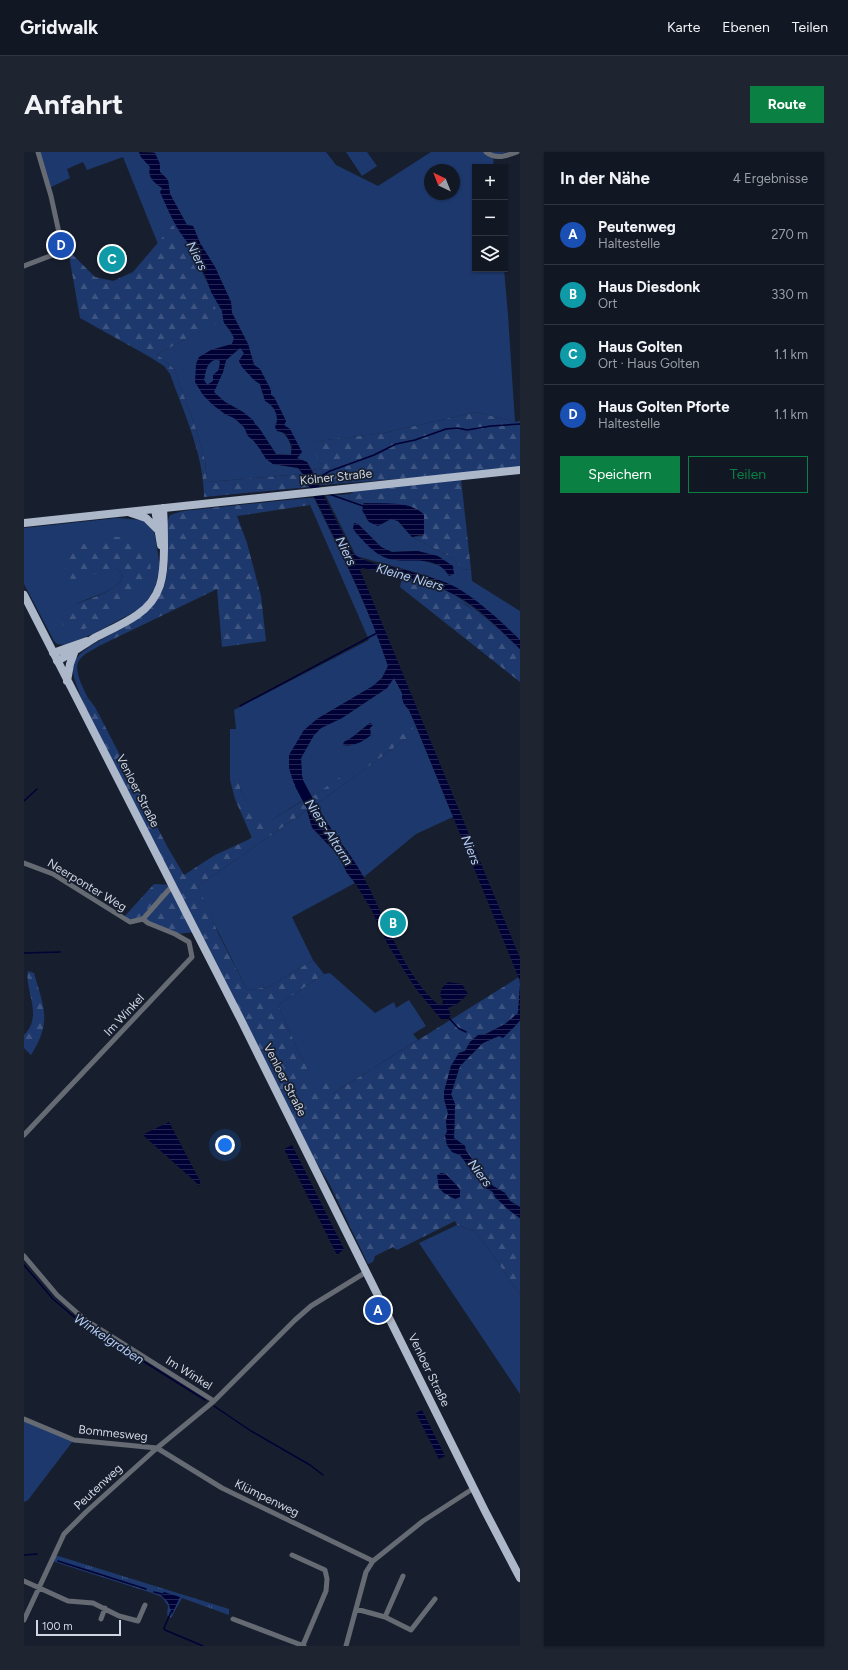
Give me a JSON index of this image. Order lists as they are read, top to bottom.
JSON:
{
  "streets": {
    "main road": ["Kölner Straße", "Venloer Straße"],
    "street": [
      "Neerponter Weg",
      "Im Winkel",
      "Bommesweg",
      "Peutenweg",
      "Klümpenweg"
    ]
  },
  "crossings": [
    ["Venloer Straße", "Peutenweg"],
    ["Neerponter Weg", "Im Winkel"],
    ["Im Winkel", "Peutenweg"],
    ["Bommesweg", "Peutenweg"],
    ["Bommesweg", "Klümpenweg"],
    ["Peutenweg", "Klümpenweg"]
  ],
  "water": [
    "Niers",
    "Kleine Niers",
    "Niers-Altarm",
    "Winkelgraben"
  ],
  "scale_bar": "100 m",
  "north": "top left",
  "page": {
    "header": "Gridwalk",
    "nav": ["Karte", "Ebenen", "Teilen"],
    "buttons": [
      "Route",
      ["Speichern", "Teilen"]
    ],
    "title": "Anfahrt",
    "heading": ["In der Nähe", "4 Ergebnisse"],
    "map_buttons": ["+", "−"],
    "list": [
      {
        "mark": "A",
        "name": "Peutenweg",
        "note": "Haltestelle",
        "value": "270 m"
      },
      {
        "mark": "B",
        "name": "Haus Diesdonk",
        "note": "Ort",
        "value": "330 m"
      },
      {
        "mark": "C",
        "name": "Haus Golten",
        "note": "Ort · Haus Golten",
        "value": "1.1 km"
      },
      {
        "mark": "D",
        "name": "Haus Golten Pforte",
        "note": "Haltestelle",
        "value": "1.1 km"
      }
    ],
    "pins": [
      "D",
      "C",
      "B",
      "A"
    ],
    "scale": "100 m"
  }
}
